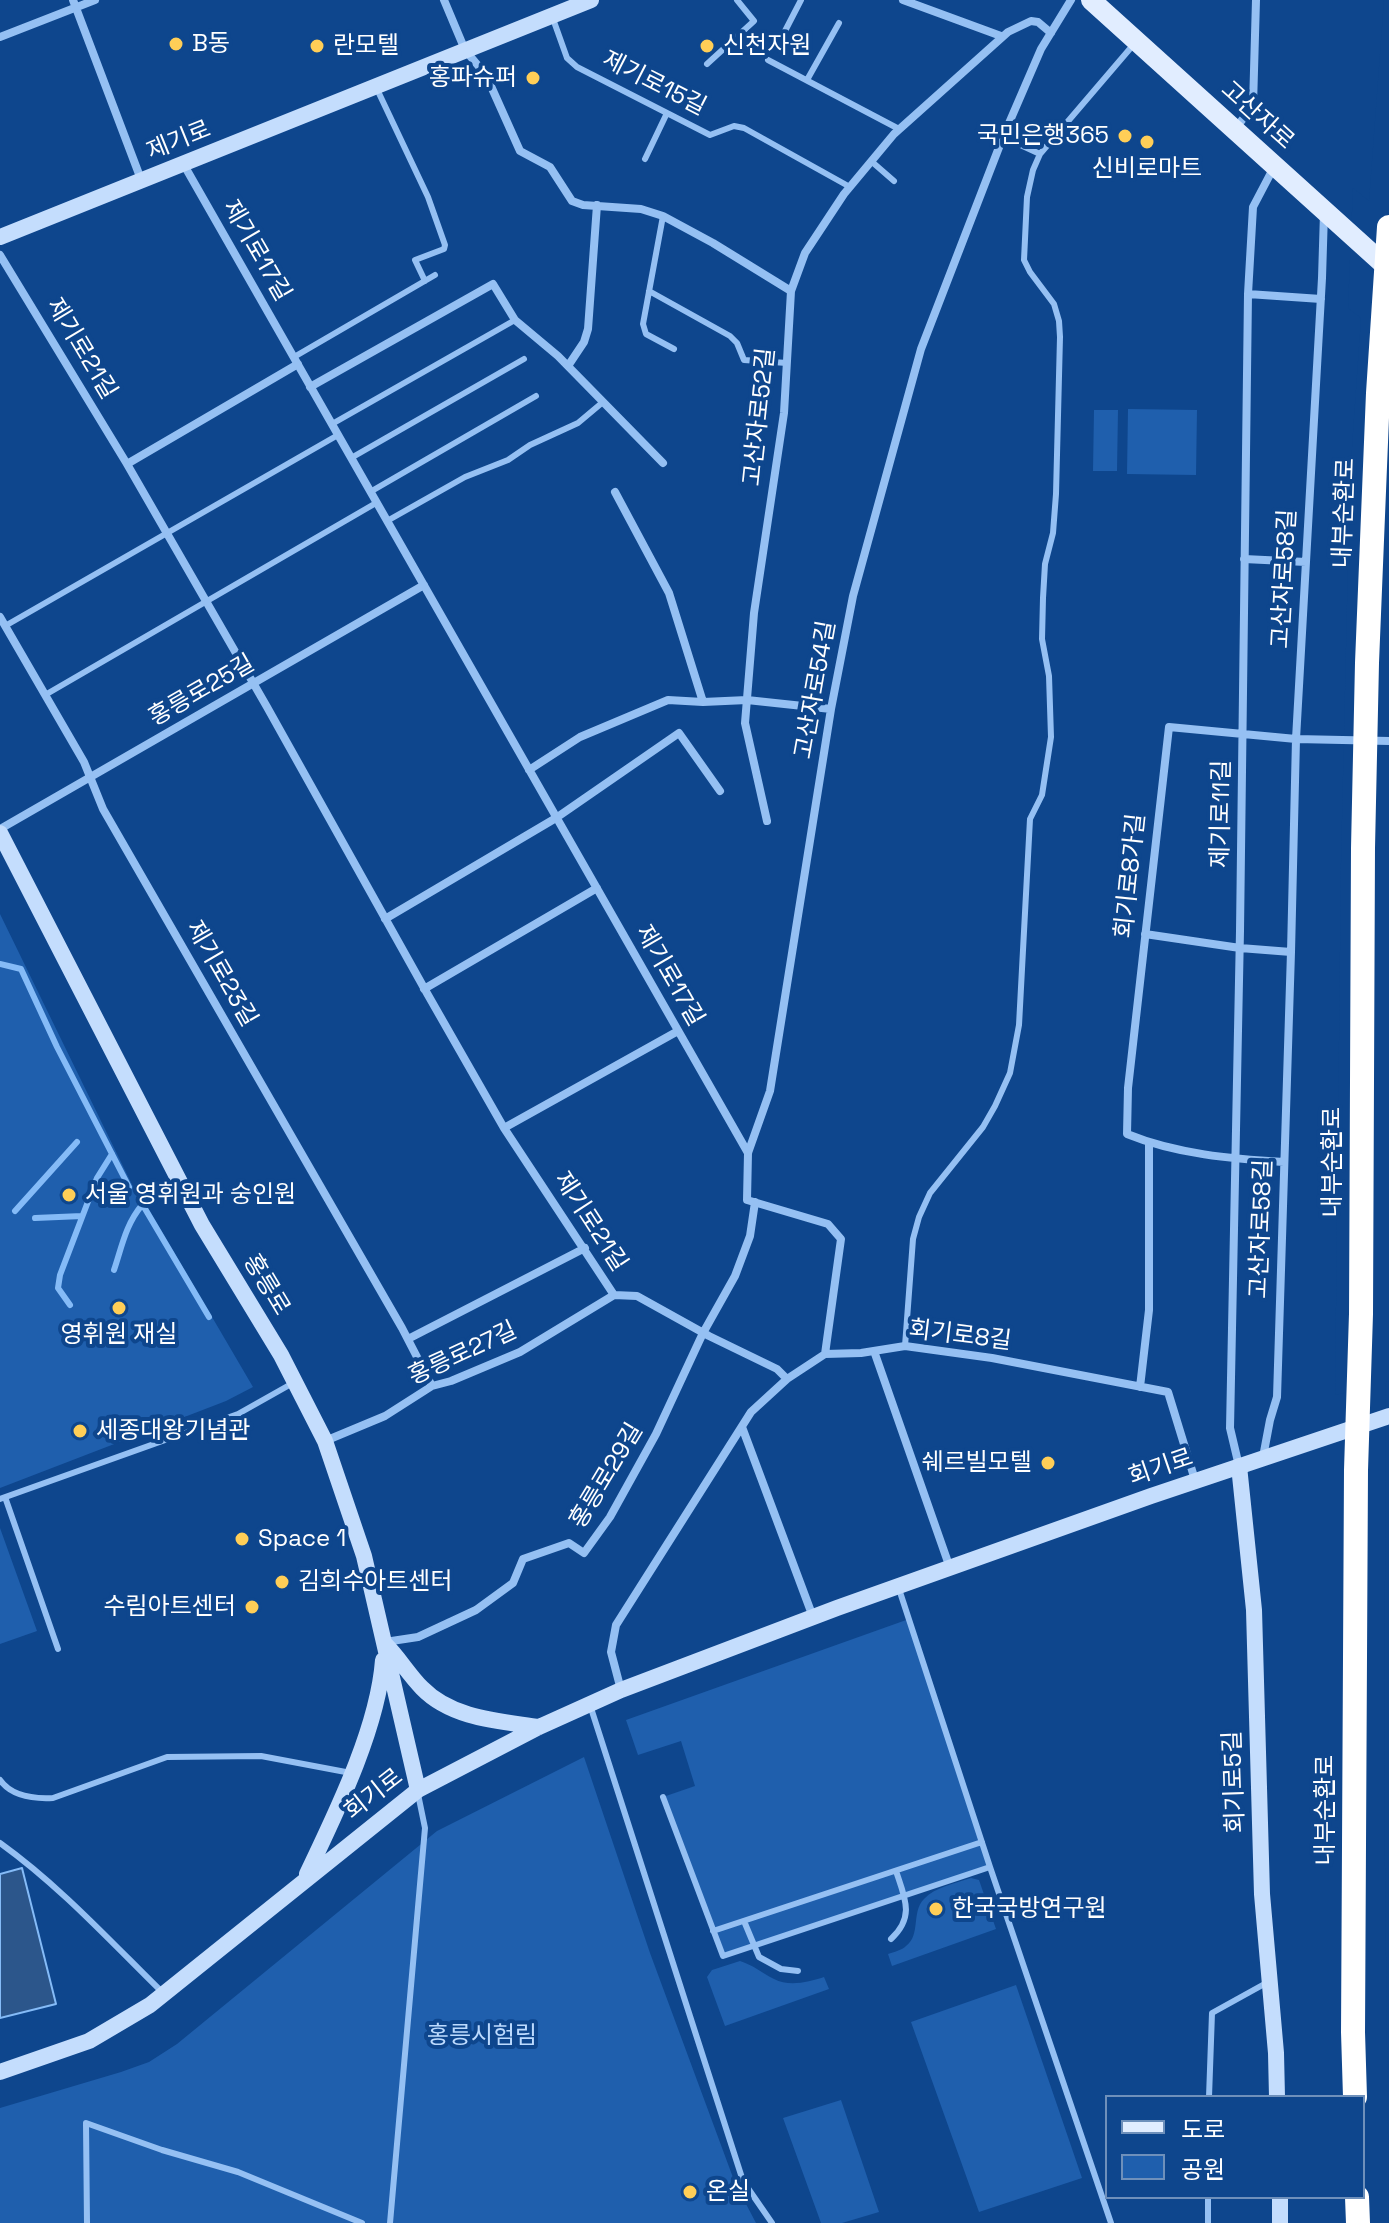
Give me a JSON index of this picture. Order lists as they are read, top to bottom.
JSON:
{
  "streets": {
    "highway": ["내부순환로"],
    "main road": [
      "고산자로",
      "제기로",
      "홍릉로",
      "회기로",
      "회기로5길"
    ],
    "street": [
      "제기로17길",
      "제기로21길",
      "고산자로52길",
      "고산자로58길",
      "고산자로54길",
      "홍릉로25길",
      "제기로11길",
      "회기로8가길",
      "제기로23길",
      "회기로8길",
      "홍릉로27길",
      "홍릉로29길"
    ],
    "lane": ["제기로15길"]
  },
  "crossings": [
    ["제기로15길", "제기로"],
    ["제기로15길", "고산자로52길"],
    ["고산자로", "고산자로58길"],
    ["고산자로", "제기로11길"],
    ["제기로", "제기로17길"],
    ["제기로17길", "고산자로54길"],
    ["제기로17길", "홍릉로25길"],
    ["제기로17길", "제기로23길"],
    ["제기로21길", "홍릉로25길"],
    ["제기로21길", "제기로23길"],
    ["제기로21길", "홍릉로27길"],
    ["제기로21길", "홍릉로29길"],
    ["고산자로52길", "고산자로54길"],
    ["고산자로58길", "회기로8가길"],
    ["고산자로58길", "회기로"],
    ["고산자로54길", "홍릉로29길"],
    ["홍릉로25길", "제기로23길"],
    ["홍릉로25길", "홍릉로"],
    ["제기로11길", "회기로8가길"],
    ["제기로11길", "회기로"],
    ["제기로11길", "회기로5길"],
    ["제기로23길", "홍릉로27길"],
    ["홍릉로", "홍릉로27길"],
    ["홍릉로", "회기로"],
    ["홍릉로", "홍릉로29길"],
    ["회기로8길", "회기로"],
    ["회기로", "회기로5길"]
  ],
  "parks": ["홍릉시험림"],
  "places": [
    "B동",
    "란모텔",
    "신천자원",
    "홍파슈퍼",
    "국민은행365",
    "신비로마트",
    "서울 영휘원과 숭인원",
    "영휘원 재실",
    "세종대왕기념관",
    "쉐르빌모텔",
    "Space 1",
    "김희수아트센터",
    "수림아트센터",
    "한국국방연구원",
    "온실"
  ],
  "legend": ["도로", "공원"]
}
